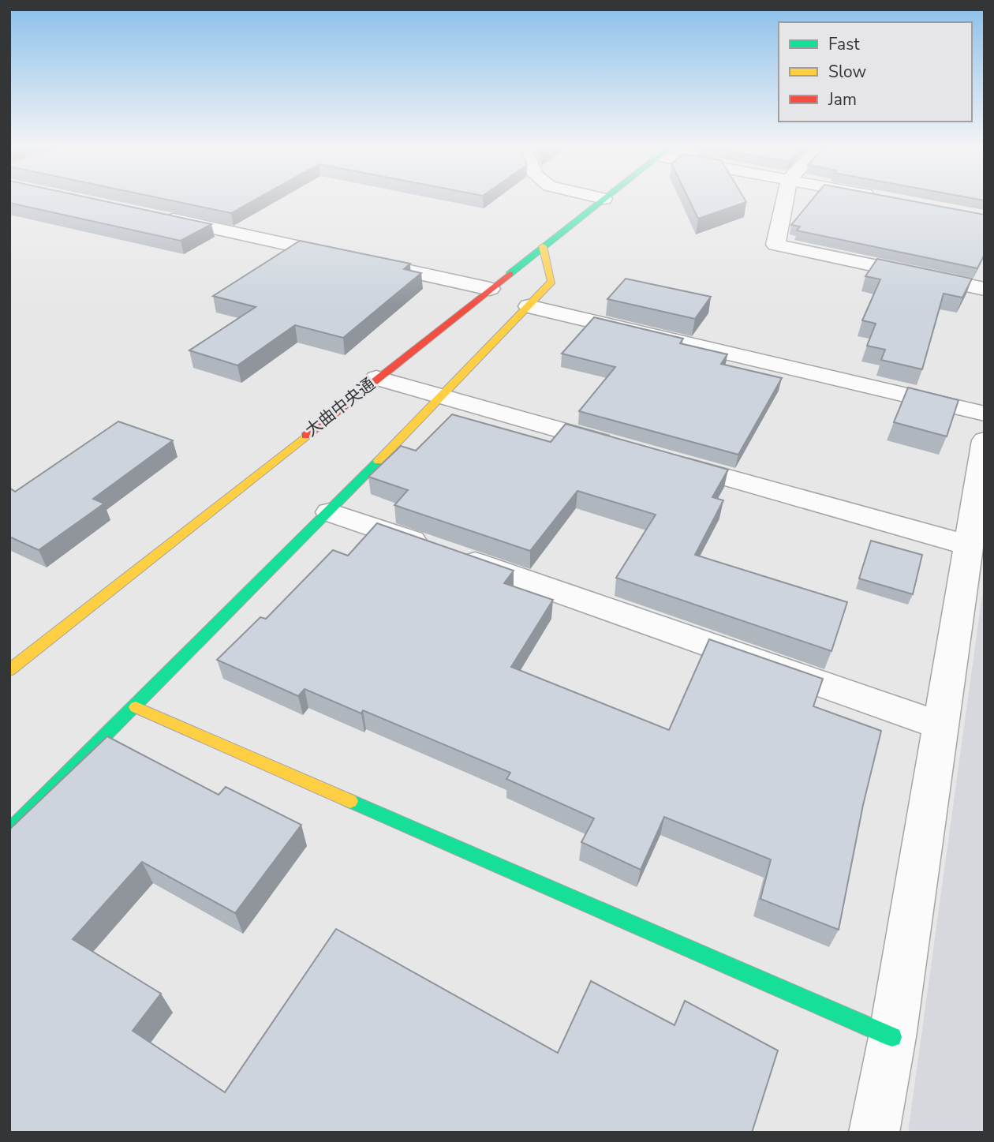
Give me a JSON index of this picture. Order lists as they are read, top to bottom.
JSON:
{
  "streets": {
    "street": ["大曲中央通"]
  },
  "legend": ["Fast", "Slow", "Jam"]
}
